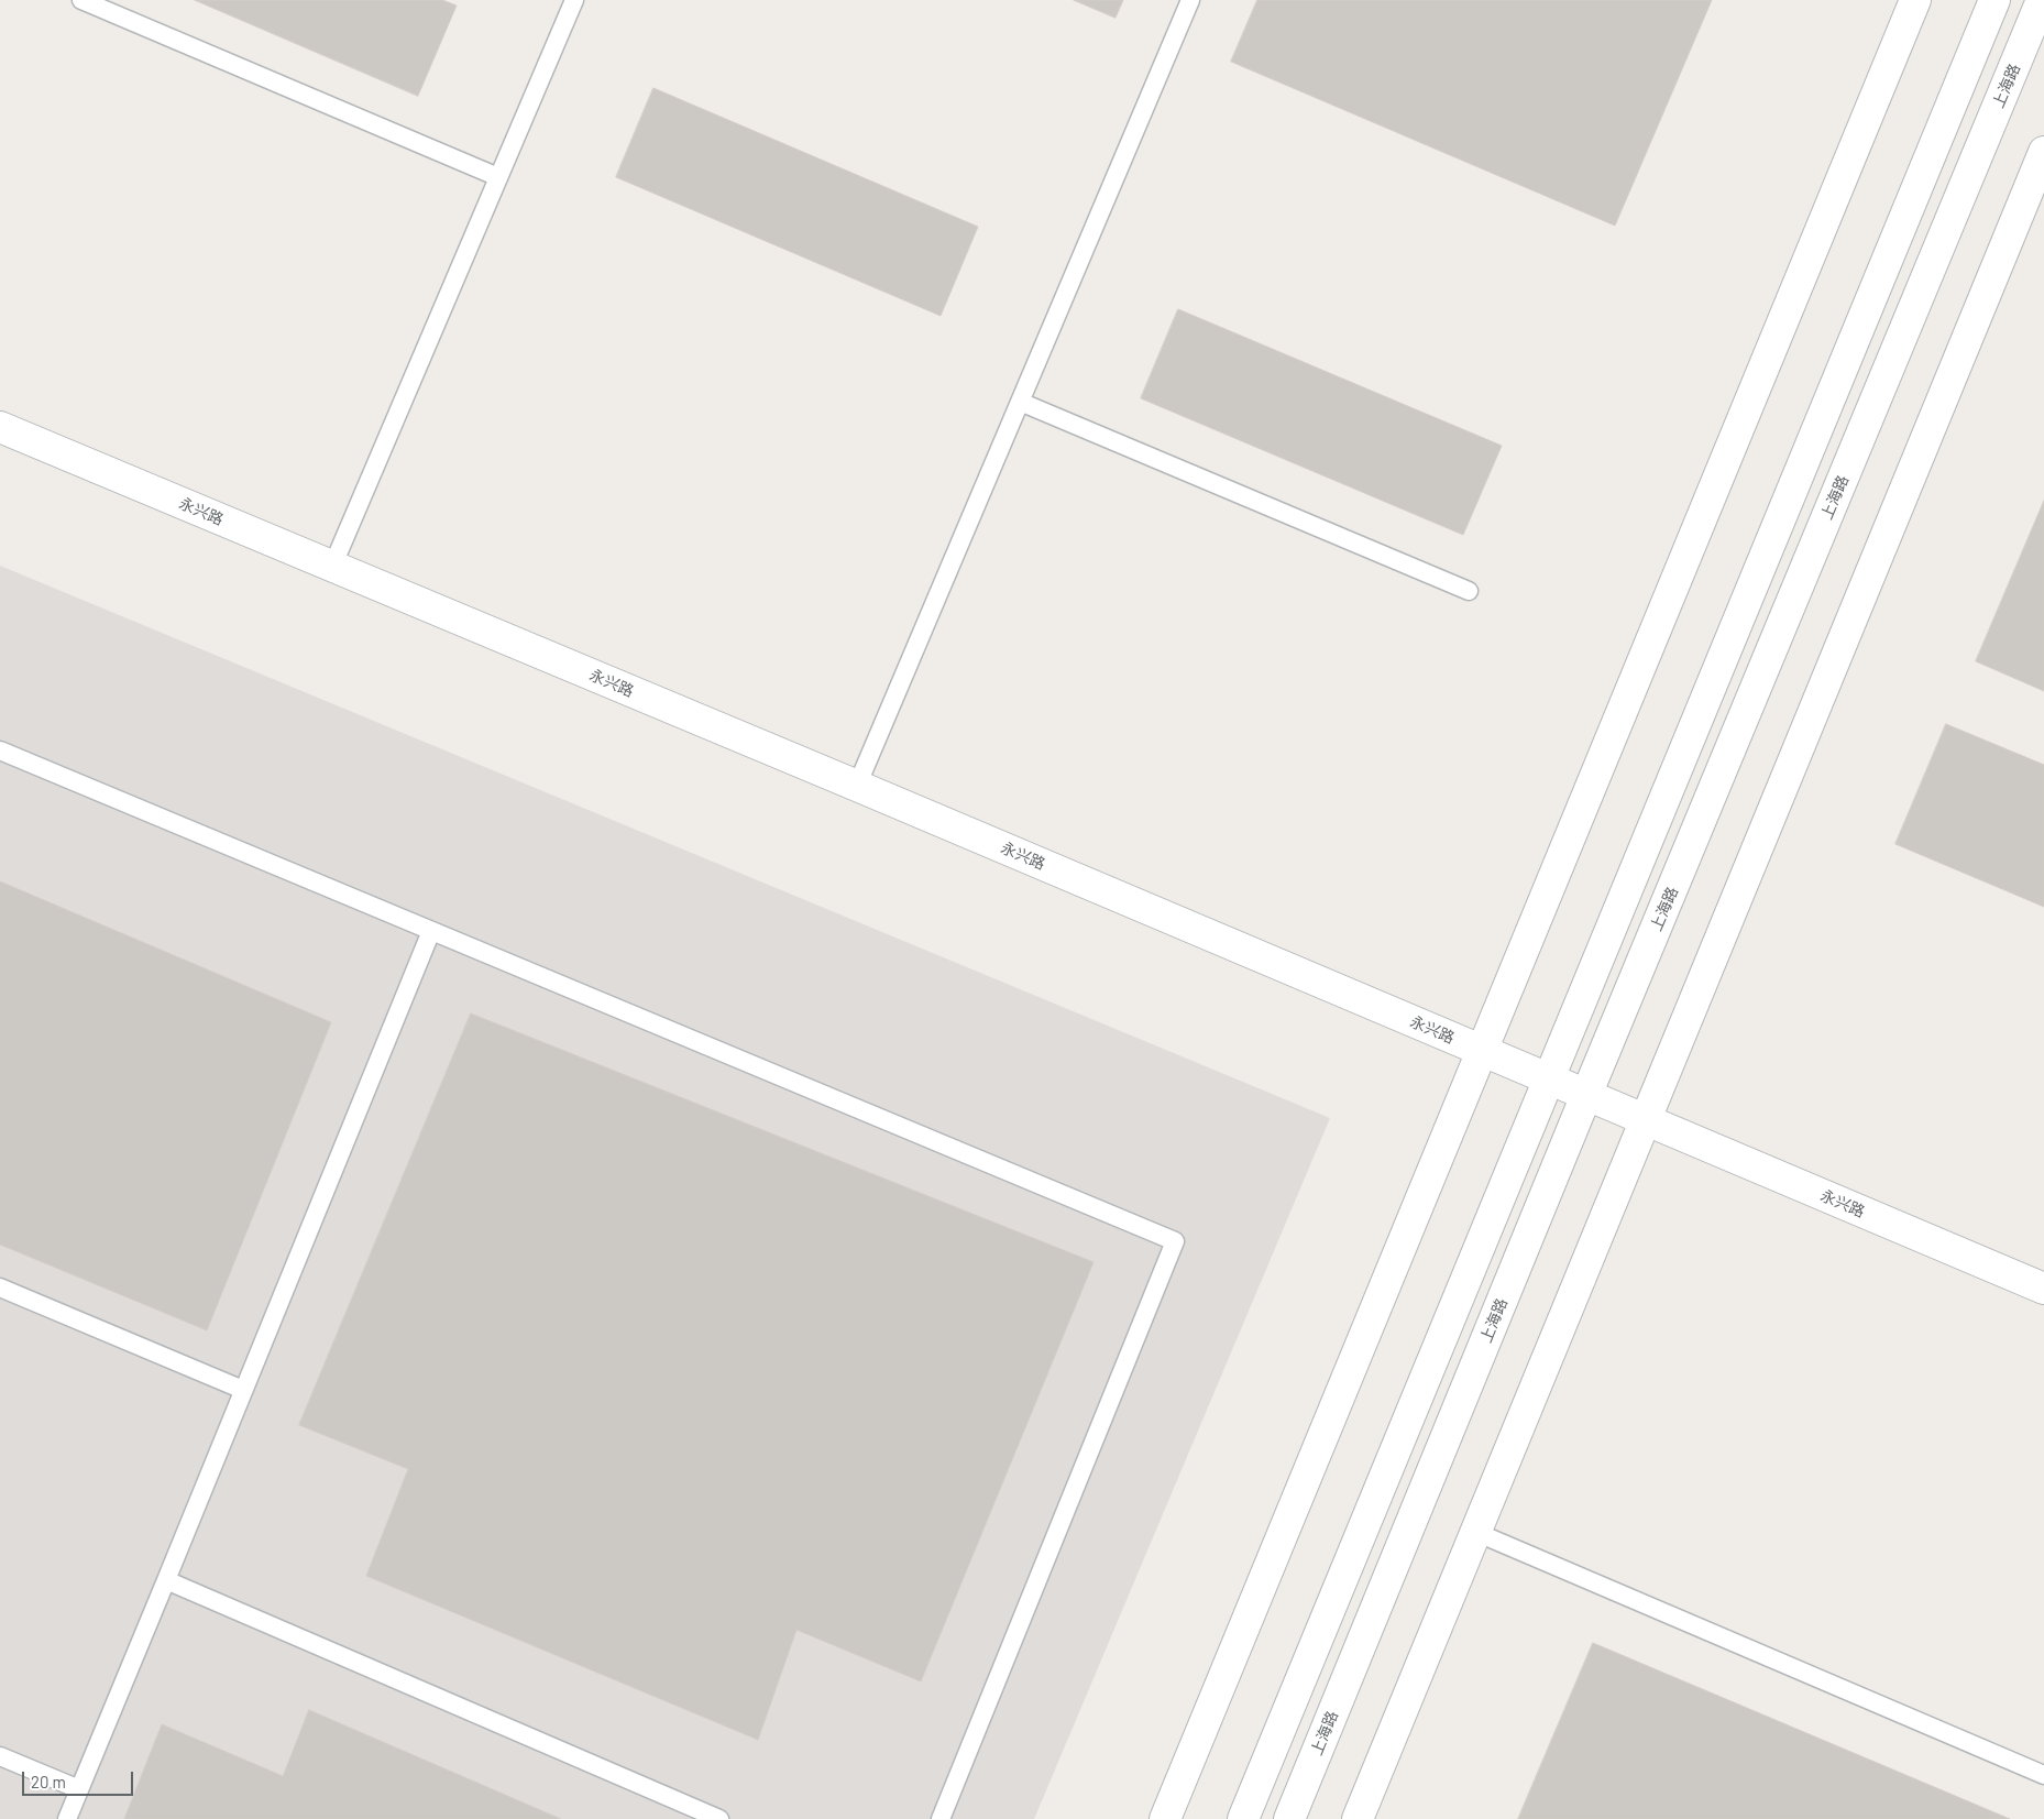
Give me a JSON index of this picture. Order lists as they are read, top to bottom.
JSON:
{
  "streets": {
    "street": ["上海路", "永兴路"]
  },
  "crossings": [
    ["上海路", "永兴路"]
  ],
  "scale_bar": "20 m"
}
